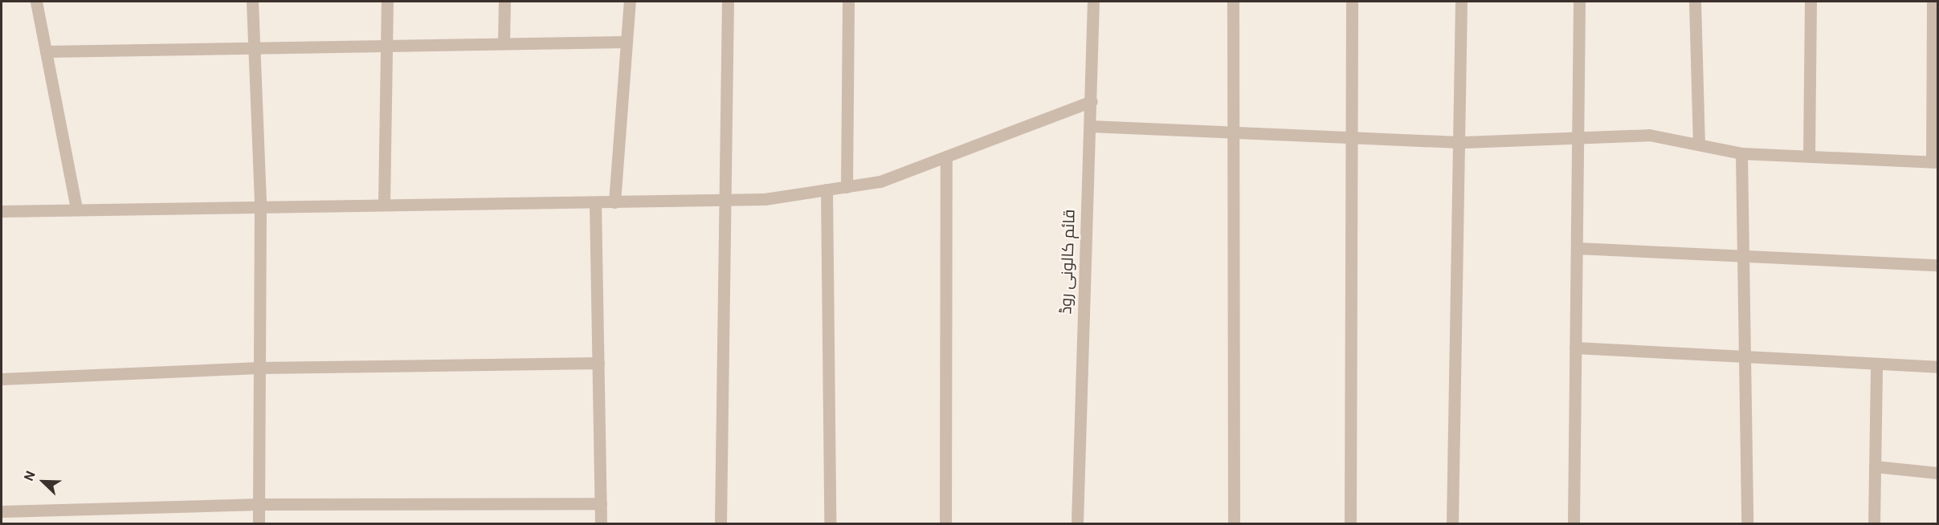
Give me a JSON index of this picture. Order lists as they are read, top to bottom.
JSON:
{
  "streets": {
    "street": ["قائم کالونی روڈ"]
  },
  "north": "top left"
}
